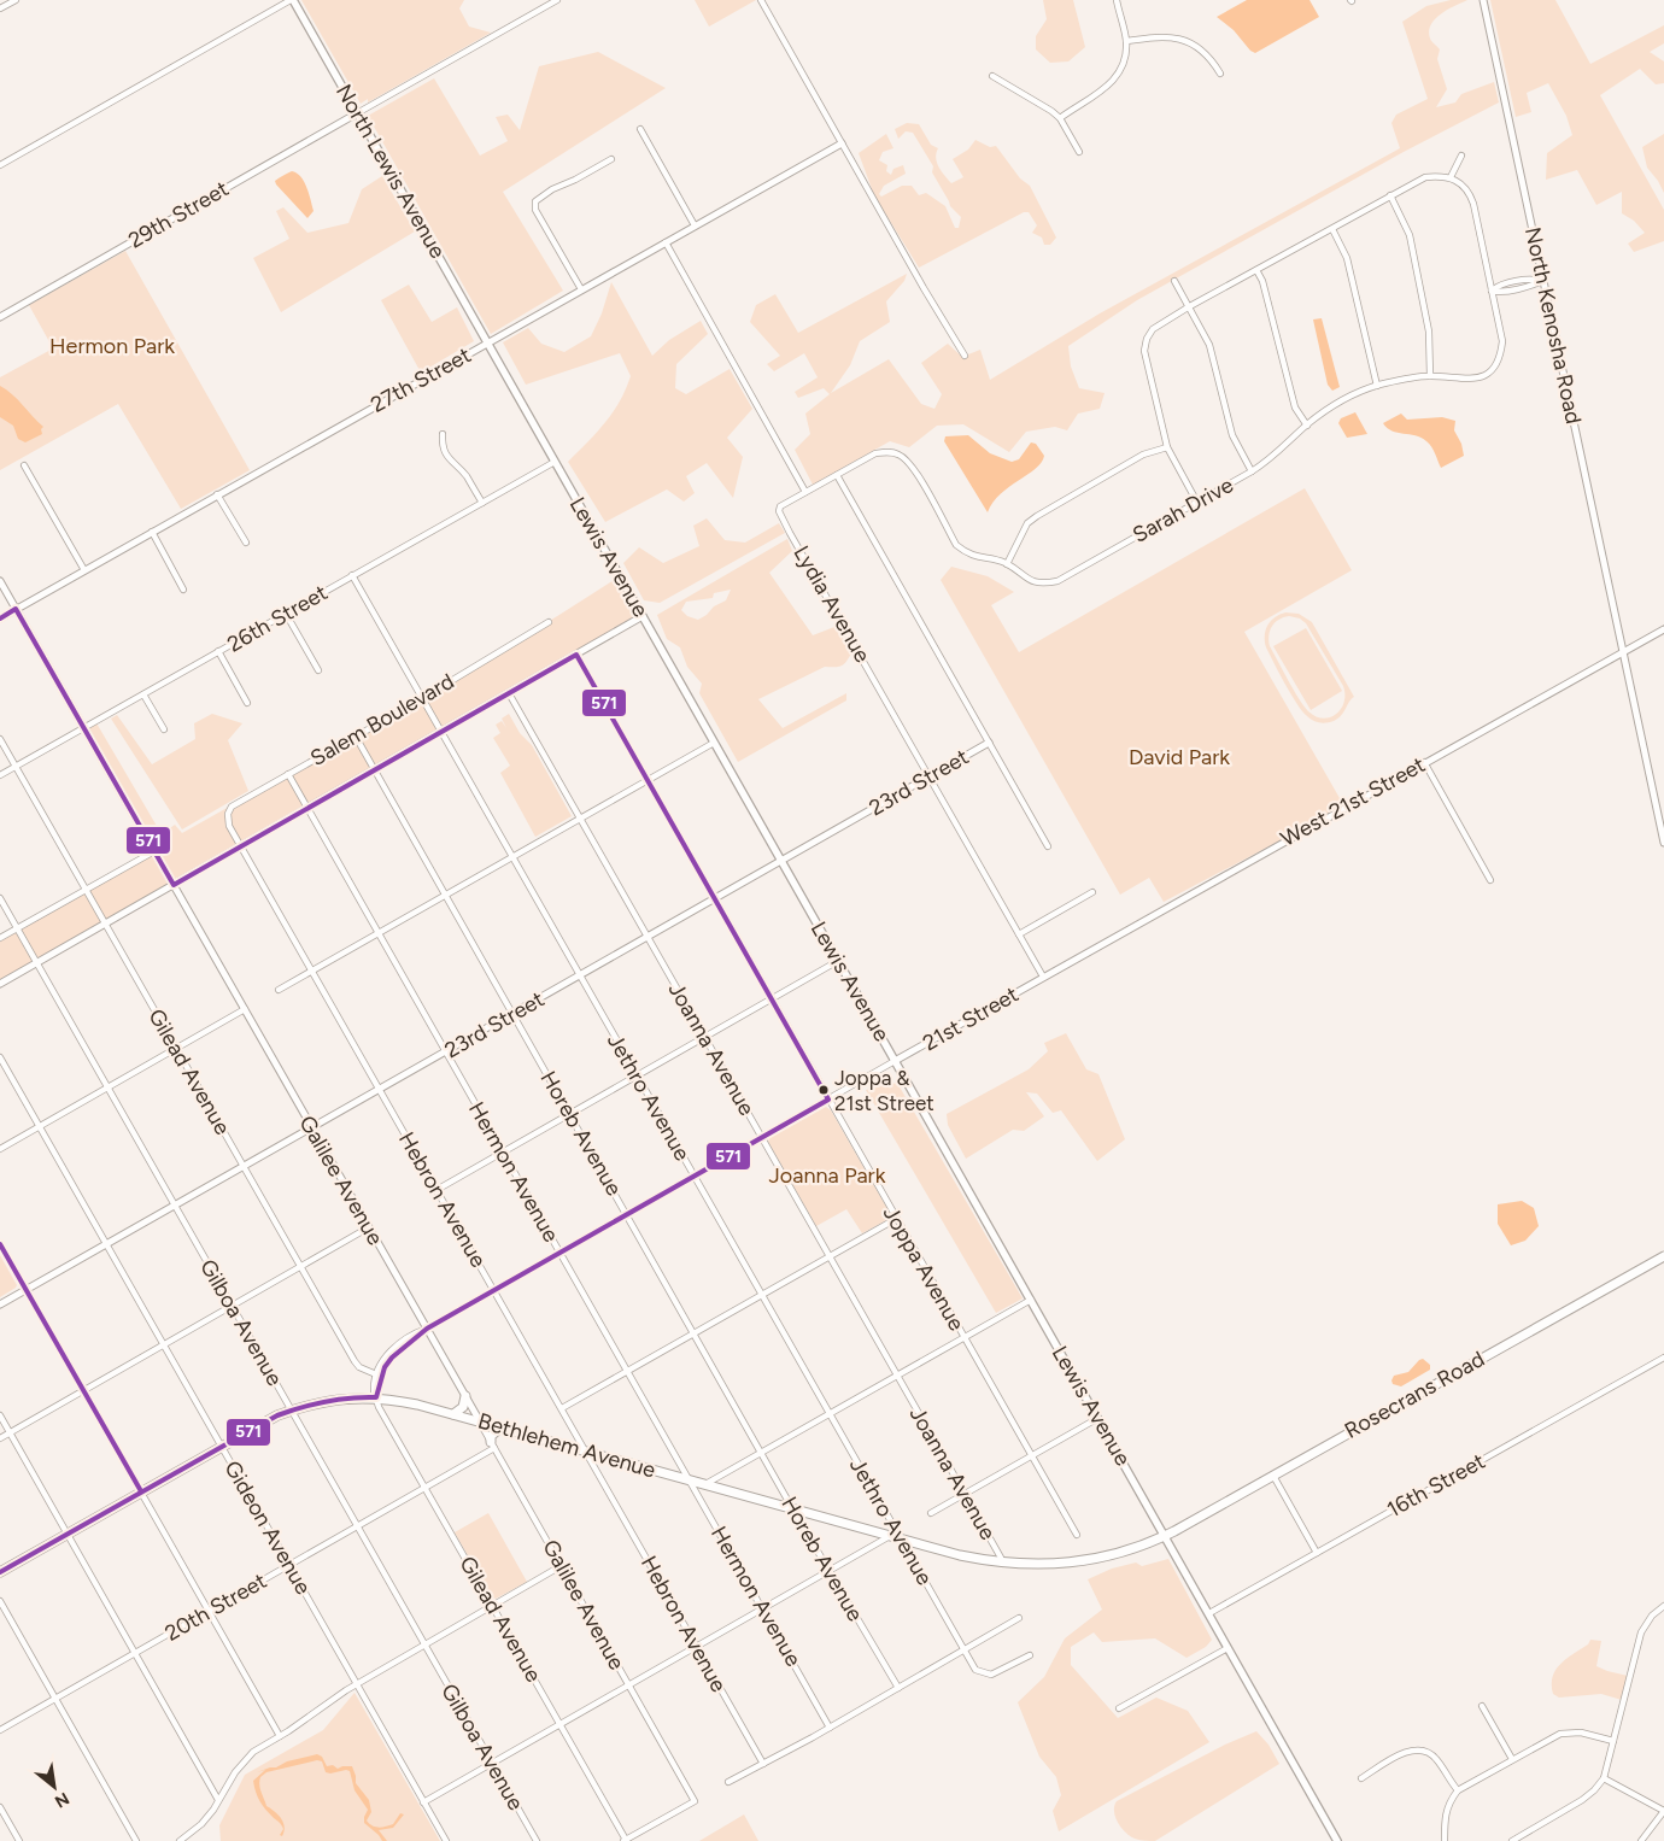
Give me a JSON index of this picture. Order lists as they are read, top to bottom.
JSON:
{
  "streets": {
    "main road": [
      "North Lewis Avenue",
      "Lewis Avenue",
      "Rosecrans Road",
      "Bethlehem Avenue"
    ],
    "street": [
      "29th Street",
      "North Kenosha Road",
      "27th Street",
      "Sarah Drive",
      "Lydia Avenue",
      "26th Street",
      "Salem Boulevard",
      "23rd Street",
      "West 21st Street",
      "21st Street",
      "Joanna Avenue",
      "Gilead Avenue",
      "Jethro Avenue",
      "Horeb Avenue",
      "Hermon Avenue",
      "Galilee Avenue",
      "Hebron Avenue",
      "Joppa Avenue",
      "Gilboa Avenue",
      "16th Street",
      "Gideon Avenue",
      "20th Street"
    ]
  },
  "crossings": [
    ["North Lewis Avenue", "29th Street"],
    ["North Lewis Avenue", "27th Street"],
    ["North Lewis Avenue", "Lewis Avenue"],
    ["North Kenosha Road", "West 21st Street"],
    ["27th Street", "Lewis Avenue"],
    ["27th Street", "Galilee Avenue"],
    ["Lewis Avenue", "26th Street"],
    ["Lewis Avenue", "Salem Boulevard"],
    ["Lewis Avenue", "23rd Street"],
    ["Lewis Avenue", "21st Street"],
    ["Lewis Avenue", "Rosecrans Road"],
    ["Lewis Avenue", "Bethlehem Avenue"],
    ["Lewis Avenue", "16th Street"],
    ["Lydia Avenue", "23rd Street"],
    ["Lydia Avenue", "West 21st Street"],
    ["Lydia Avenue", "21st Street"],
    ["26th Street", "Gilead Avenue"],
    ["26th Street", "Jethro Avenue"],
    ["26th Street", "Galilee Avenue"],
    ["Salem Boulevard", "Joanna Avenue"],
    ["Salem Boulevard", "Gilead Avenue"],
    ["Salem Boulevard", "Jethro Avenue"],
    ["Salem Boulevard", "Horeb Avenue"],
    ["Salem Boulevard", "Hermon Avenue"],
    ["Salem Boulevard", "Galilee Avenue"],
    ["Salem Boulevard", "Hebron Avenue"],
    ["Salem Boulevard", "Joppa Avenue"],
    ["Salem Boulevard", "Gilboa Avenue"],
    ["23rd Street", "Joanna Avenue"],
    ["23rd Street", "Gilead Avenue"],
    ["23rd Street", "Jethro Avenue"],
    ["23rd Street", "Horeb Avenue"],
    ["23rd Street", "Hermon Avenue"],
    ["23rd Street", "Galilee Avenue"],
    ["23rd Street", "Hebron Avenue"],
    ["23rd Street", "Joppa Avenue"],
    ["23rd Street", "Gilboa Avenue"],
    ["23rd Street", "Gideon Avenue"],
    ["West 21st Street", "21st Street"],
    ["21st Street", "Joanna Avenue"],
    ["21st Street", "Gilead Avenue"],
    ["21st Street", "Jethro Avenue"],
    ["21st Street", "Horeb Avenue"],
    ["21st Street", "Hermon Avenue"],
    ["21st Street", "Galilee Avenue"],
    ["21st Street", "Hebron Avenue"],
    ["21st Street", "Joppa Avenue"],
    ["Joanna Avenue", "Bethlehem Avenue"],
    ["Gilead Avenue", "Galilee Avenue"],
    ["Gilead Avenue", "Bethlehem Avenue"],
    ["Gilead Avenue", "20th Street"],
    ["Jethro Avenue", "Bethlehem Avenue"],
    ["Horeb Avenue", "Bethlehem Avenue"],
    ["Hermon Avenue", "Bethlehem Avenue"],
    ["Galilee Avenue", "Bethlehem Avenue"],
    ["Galilee Avenue", "20th Street"],
    ["Hebron Avenue", "Bethlehem Avenue"],
    ["Gilboa Avenue", "Bethlehem Avenue"],
    ["Gilboa Avenue", "20th Street"],
    ["Rosecrans Road", "Bethlehem Avenue"],
    ["Bethlehem Avenue", "Gideon Avenue"],
    ["Gideon Avenue", "20th Street"]
  ],
  "parks": ["Hermon Park", "David Park", "Joanna Park"],
  "places": ["Joppa & 21st Street"],
  "lines": ["transit line 571"],
  "north": "bottom right"
}
